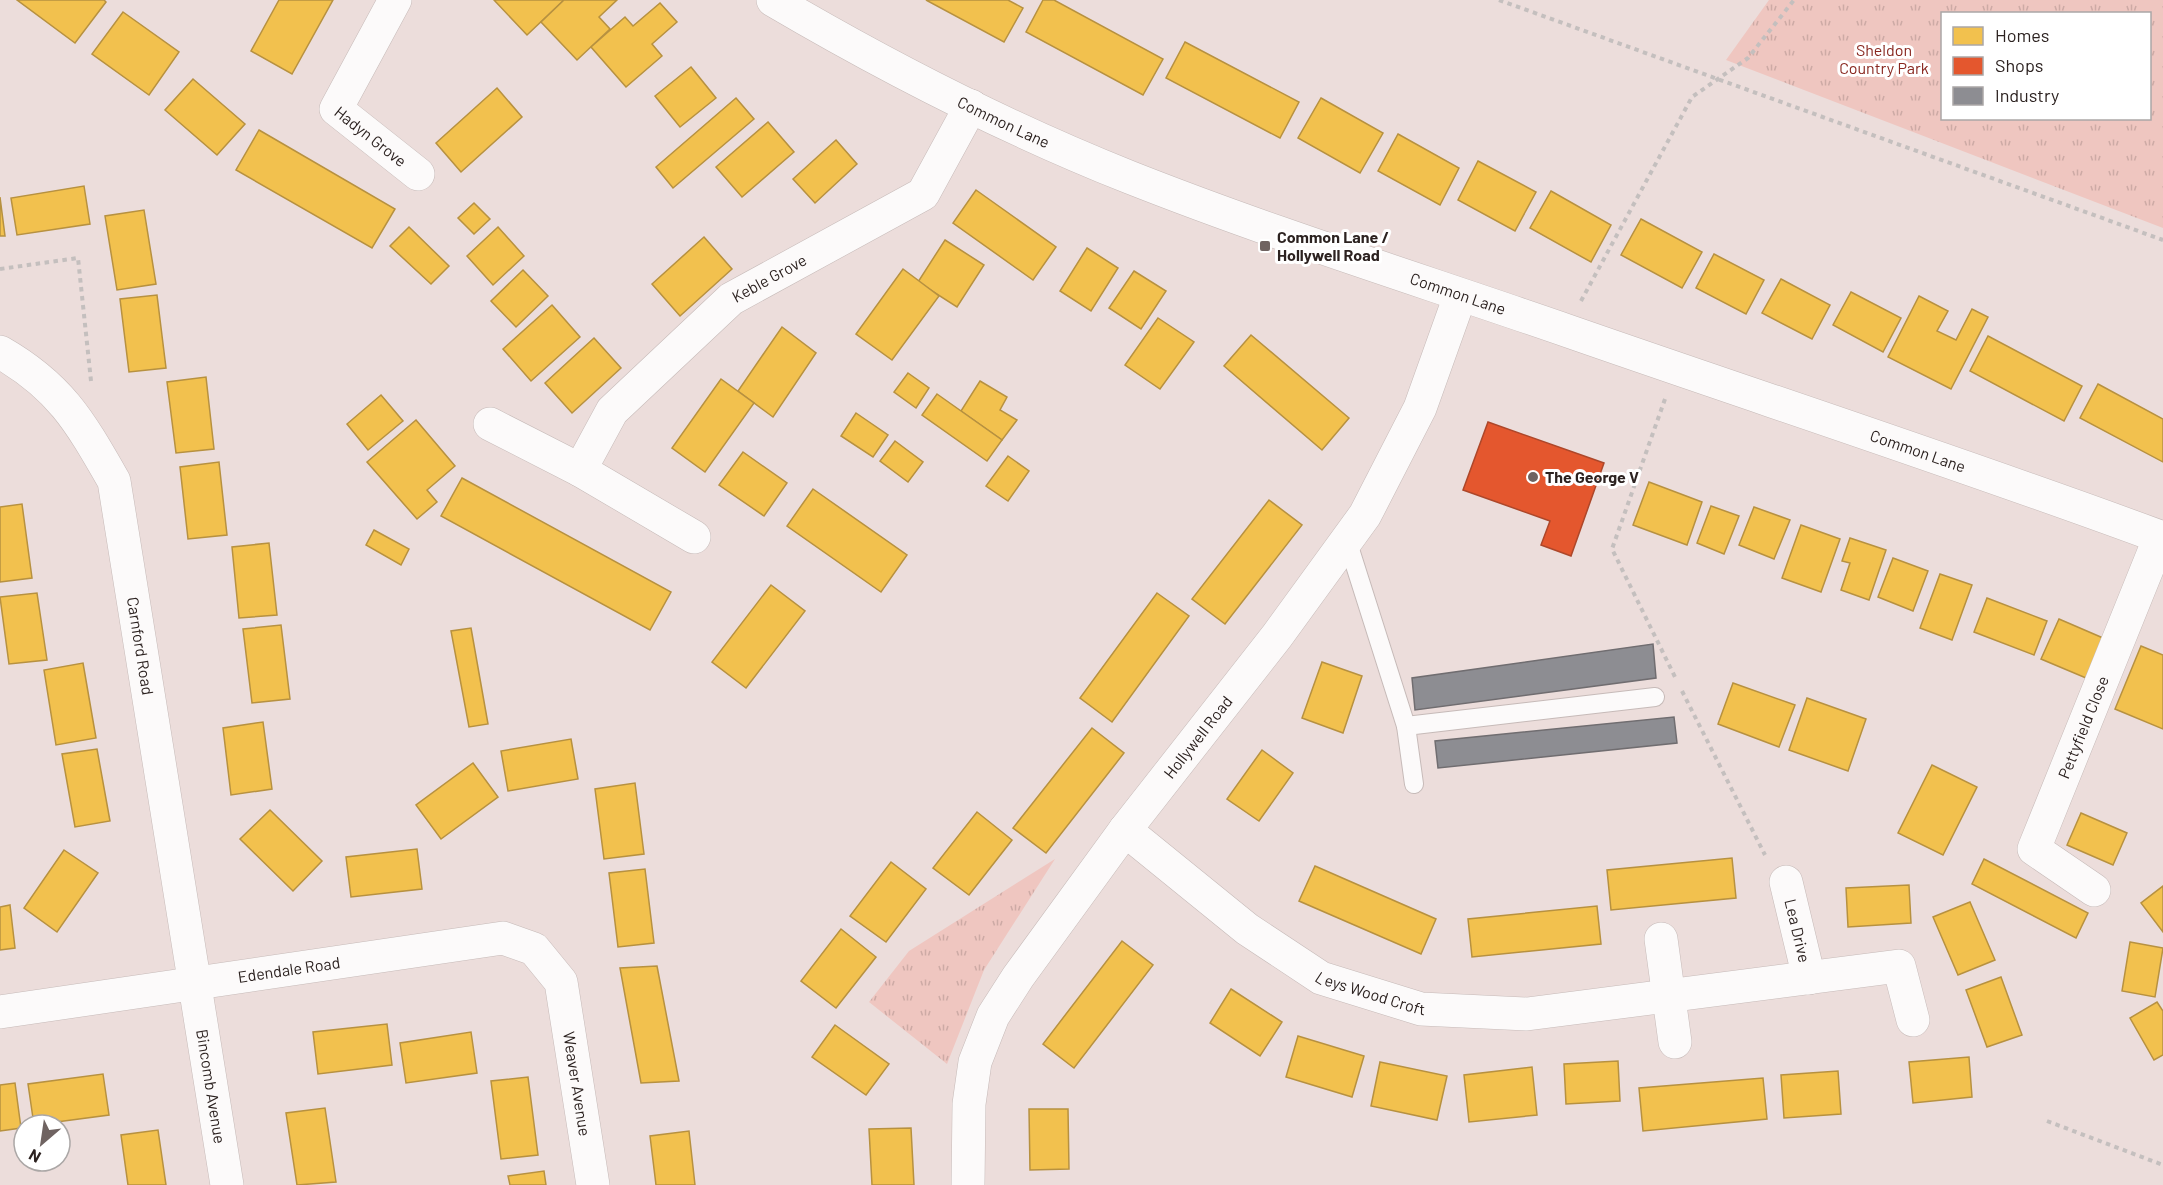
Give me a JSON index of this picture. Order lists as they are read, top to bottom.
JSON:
{
  "streets": {
    "street": [
      "Common Lane",
      "Hadyn Grove",
      "Keble Grove",
      "Carnford Road",
      "Pettyfield Close",
      "Hollywell Road",
      "Lea Drive",
      "Edendale Road",
      "Leys Wood Croft",
      "Weaver Avenue",
      "Bincomb Avenue"
    ]
  },
  "crossings": [
    ["Common Lane", "Keble Grove"],
    ["Common Lane", "Pettyfield Close"],
    ["Common Lane", "Hollywell Road"],
    ["Carnford Road", "Edendale Road"],
    ["Carnford Road", "Bincomb Avenue"],
    ["Hollywell Road", "Leys Wood Croft"],
    ["Lea Drive", "Leys Wood Croft"],
    ["Edendale Road", "Weaver Avenue"],
    ["Edendale Road", "Bincomb Avenue"]
  ],
  "parks": ["Sheldon Country Park"],
  "places": {
    "transit": ["Common Lane / Hollywell Road"],
    "other": ["The George V"]
  },
  "legend": ["Homes", "Shops", "Industry"],
  "north": "bottom left"
}
